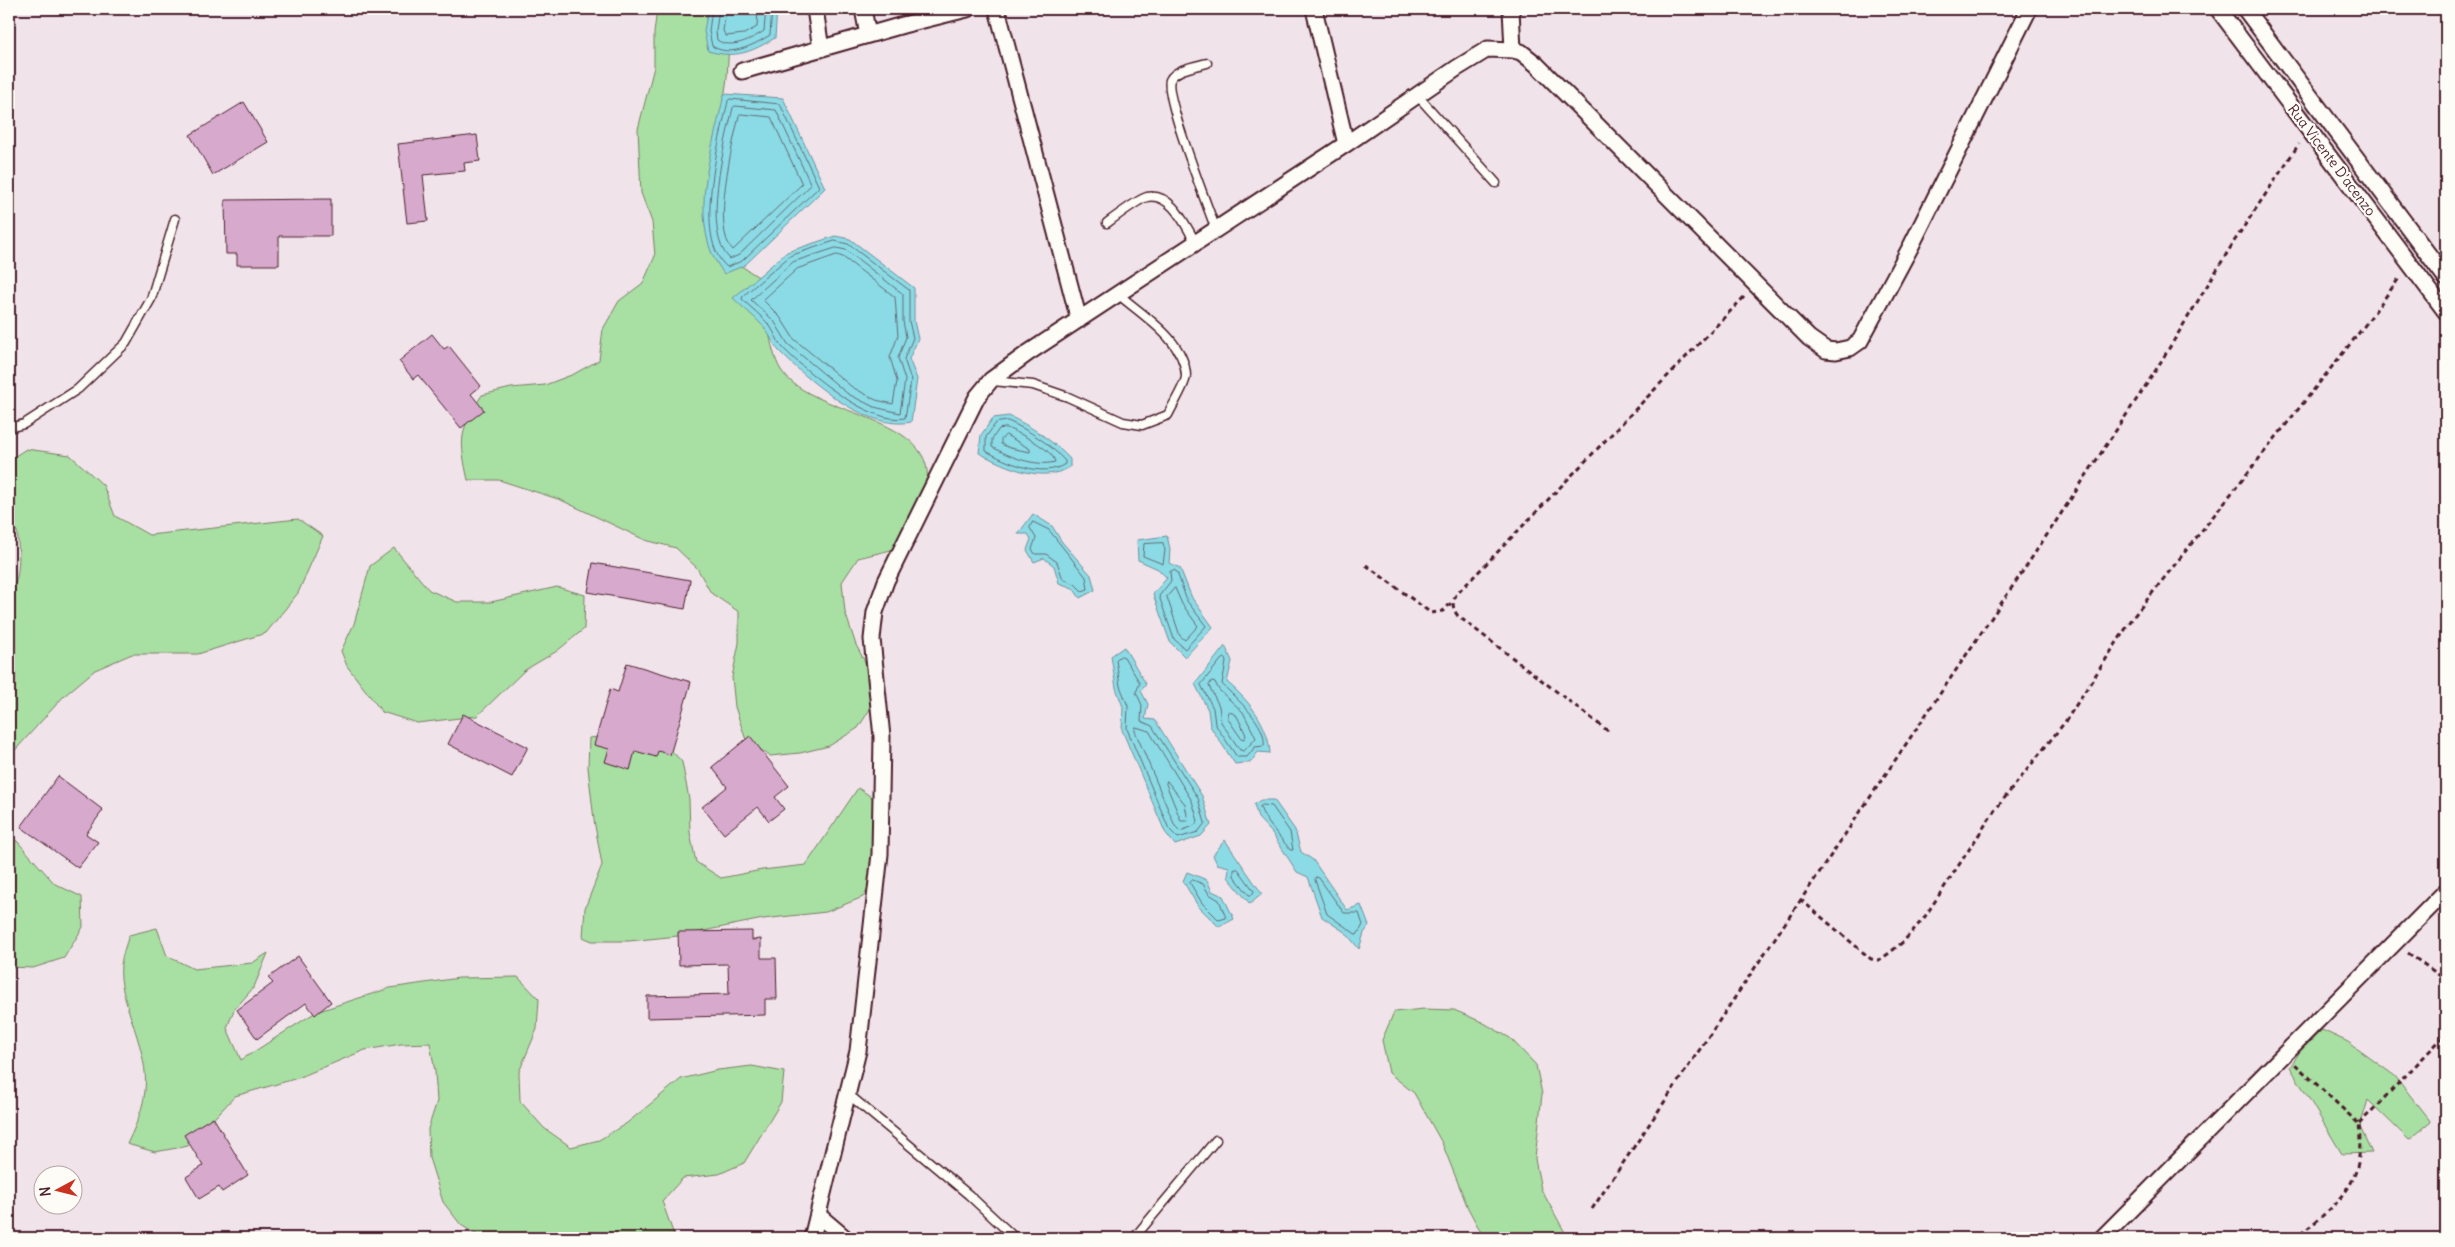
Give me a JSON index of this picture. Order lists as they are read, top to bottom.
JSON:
{
  "streets": {
    "street": ["Rua Vicente D'acenzo"]
  },
  "north": "left"
}
